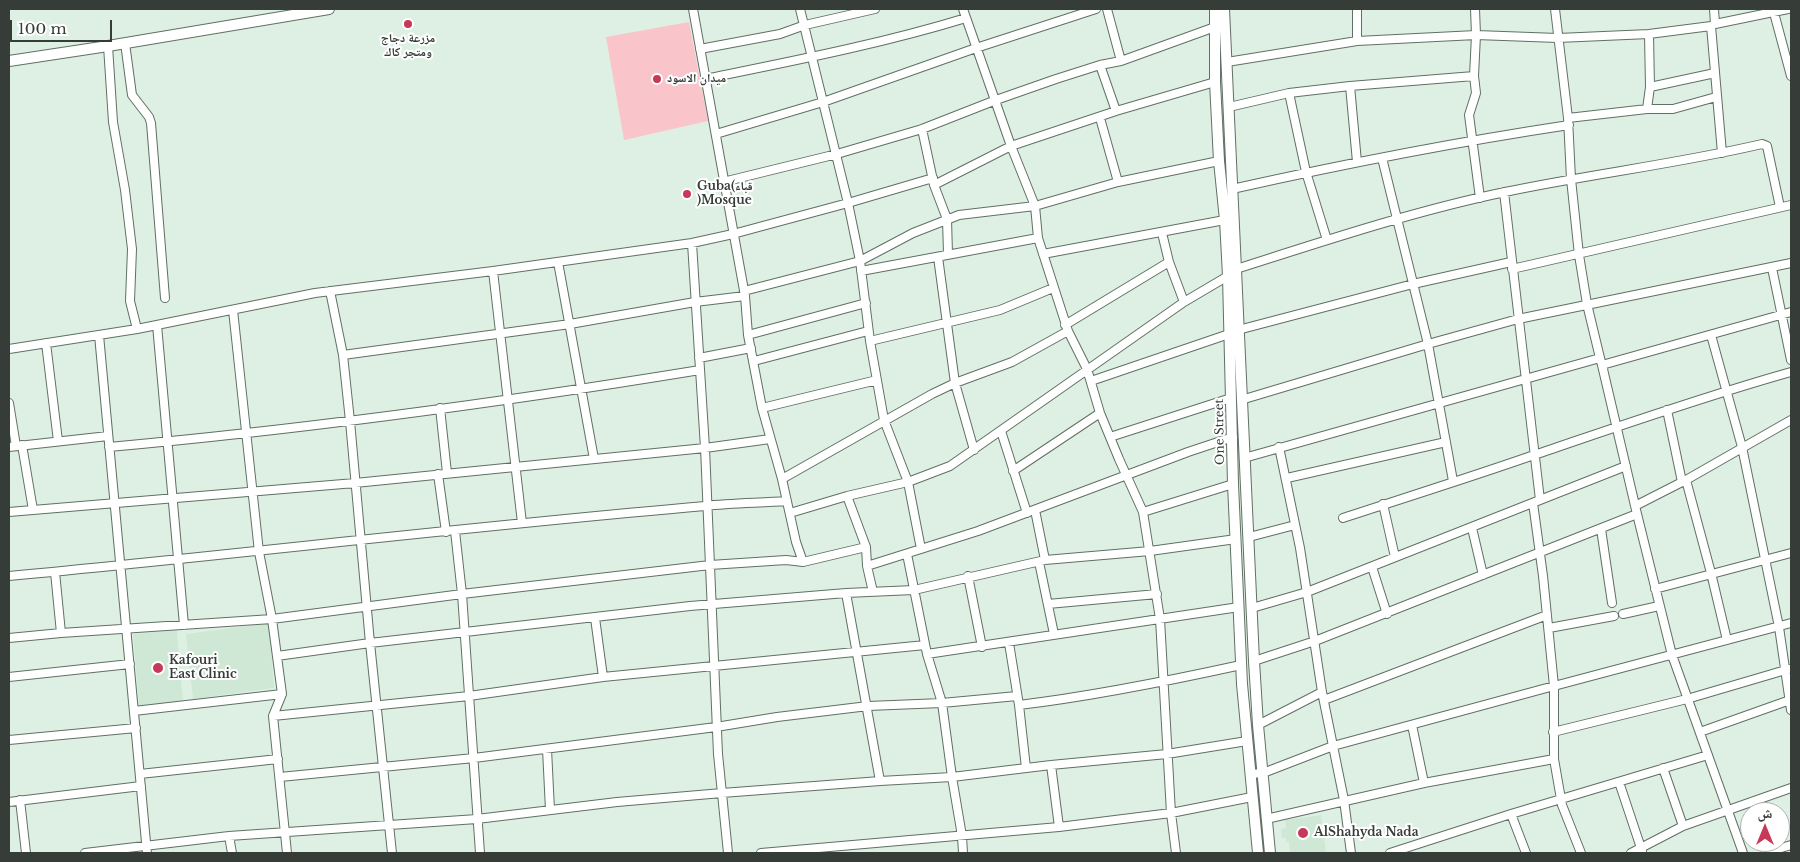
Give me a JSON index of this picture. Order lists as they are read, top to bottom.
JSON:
{
  "streets": {
    "street": ["One Street"]
  },
  "places": [
    "مزرعة دجاج ومتجر كاك",
    "ميدان الاسود",
    "Guba(قباء )Mosque",
    "Kafouri East Clinic",
    "AlShahyda Nada"
  ],
  "scale_bar": "100 m",
  "north": "top"
}
